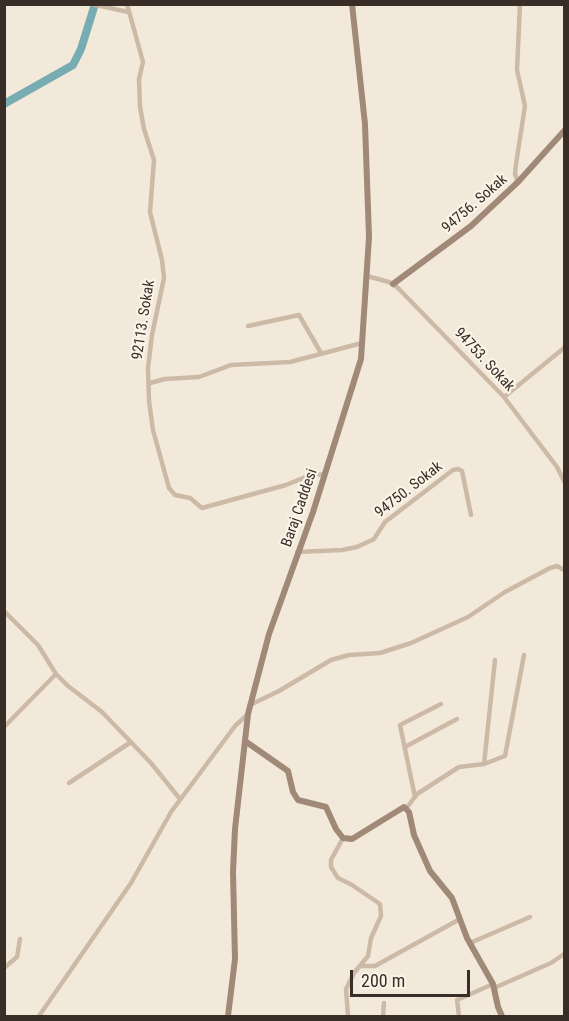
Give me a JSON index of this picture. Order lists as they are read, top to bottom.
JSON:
{
  "streets": {
    "main road": ["94756. Sokak", "Baraj Caddesi"],
    "street": ["92113. Sokak", "94753. Sokak", "94750. Sokak"]
  },
  "crossings": [
    ["94756. Sokak", "94753. Sokak"],
    ["92113. Sokak", "Baraj Caddesi"],
    ["94753. Sokak", "Baraj Caddesi"],
    ["94750. Sokak", "Baraj Caddesi"]
  ],
  "scale_bar": "200 m"
}
